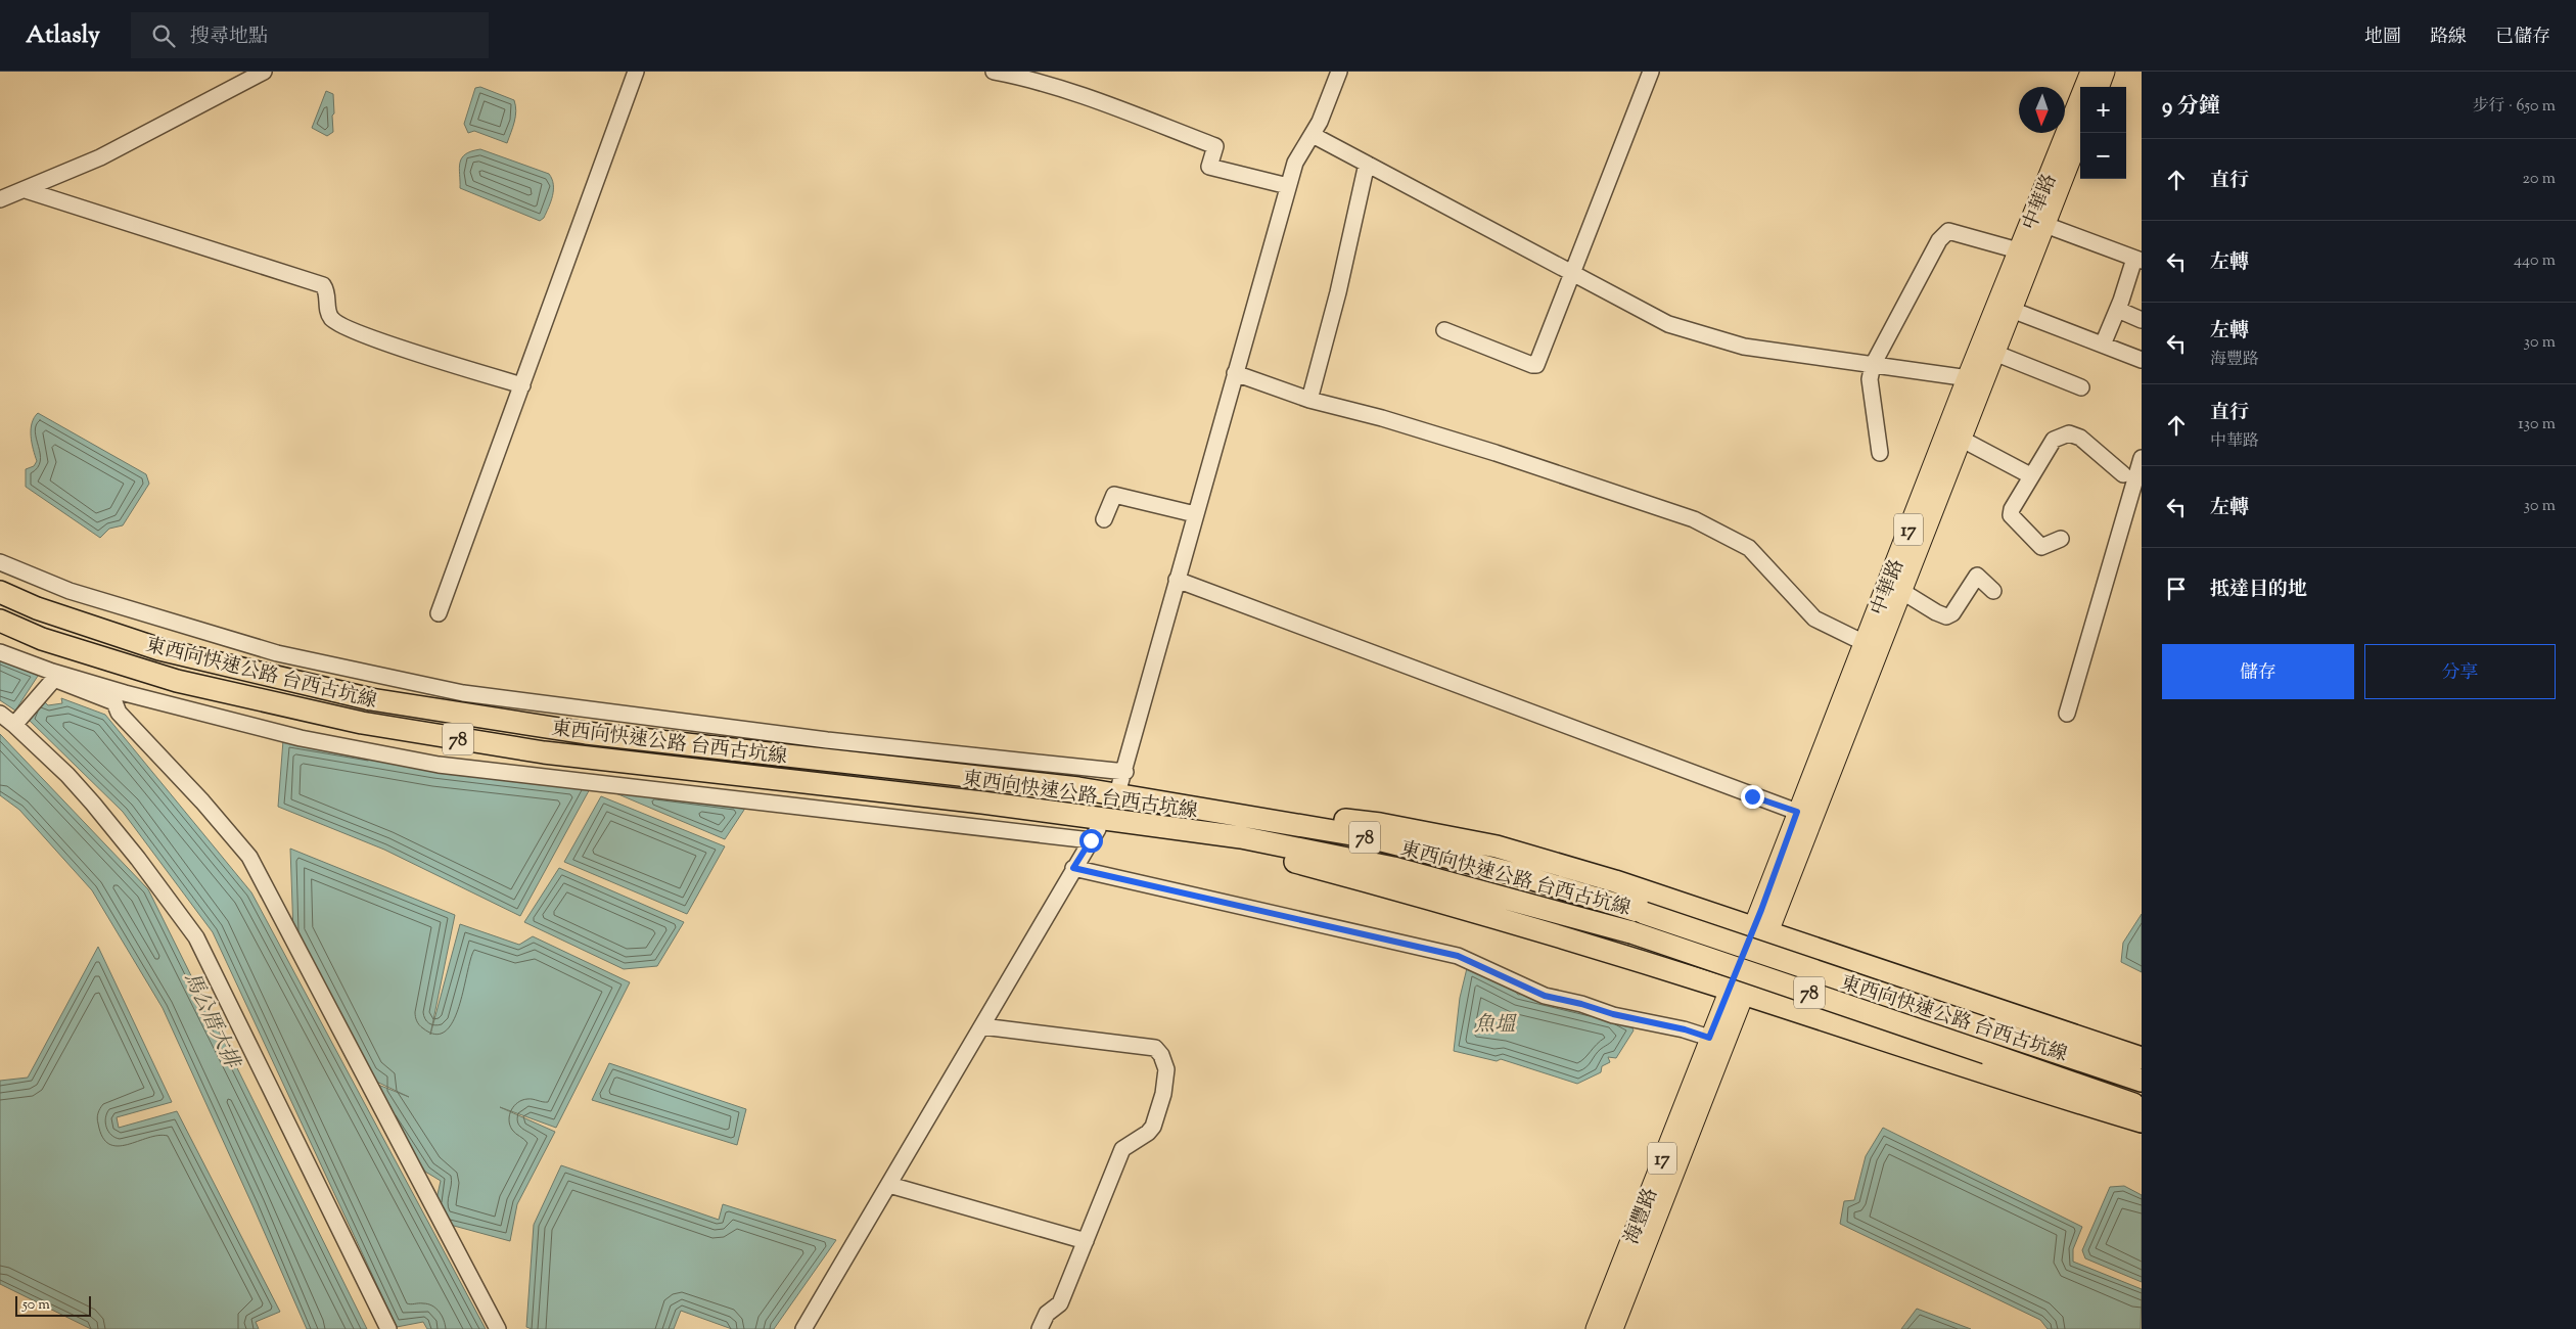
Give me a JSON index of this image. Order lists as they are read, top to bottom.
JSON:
{
  "streets": {
    "highway": ["東西向快速公路 台西古坑線", "78"],
    "main road": ["中華路", "17", "海豐路"]
  },
  "crossings": [
    ["中華路", "海豐路"]
  ],
  "water": ["馬公厝大排", "魚塭"],
  "scale_bar": "50 m",
  "north": "bottom",
  "page": {
    "header": "Atlasly",
    "search": "搜尋地點",
    "nav": ["地圖", "路線", "已儲存"],
    "heading": ["9 分鐘", "步行 · 650 m"],
    "map_buttons": ["+", "−"],
    "list": [
      ["直行", "20 m"],
      ["左轉", "440 m"],
      ["左轉", "海豐路", "30 m"],
      ["直行", "中華路", "130 m"],
      ["左轉", "30 m"],
      "抵達目的地"
    ],
    "buttons": ["儲存", "分享"],
    "scale": "50 m"
  }
}
